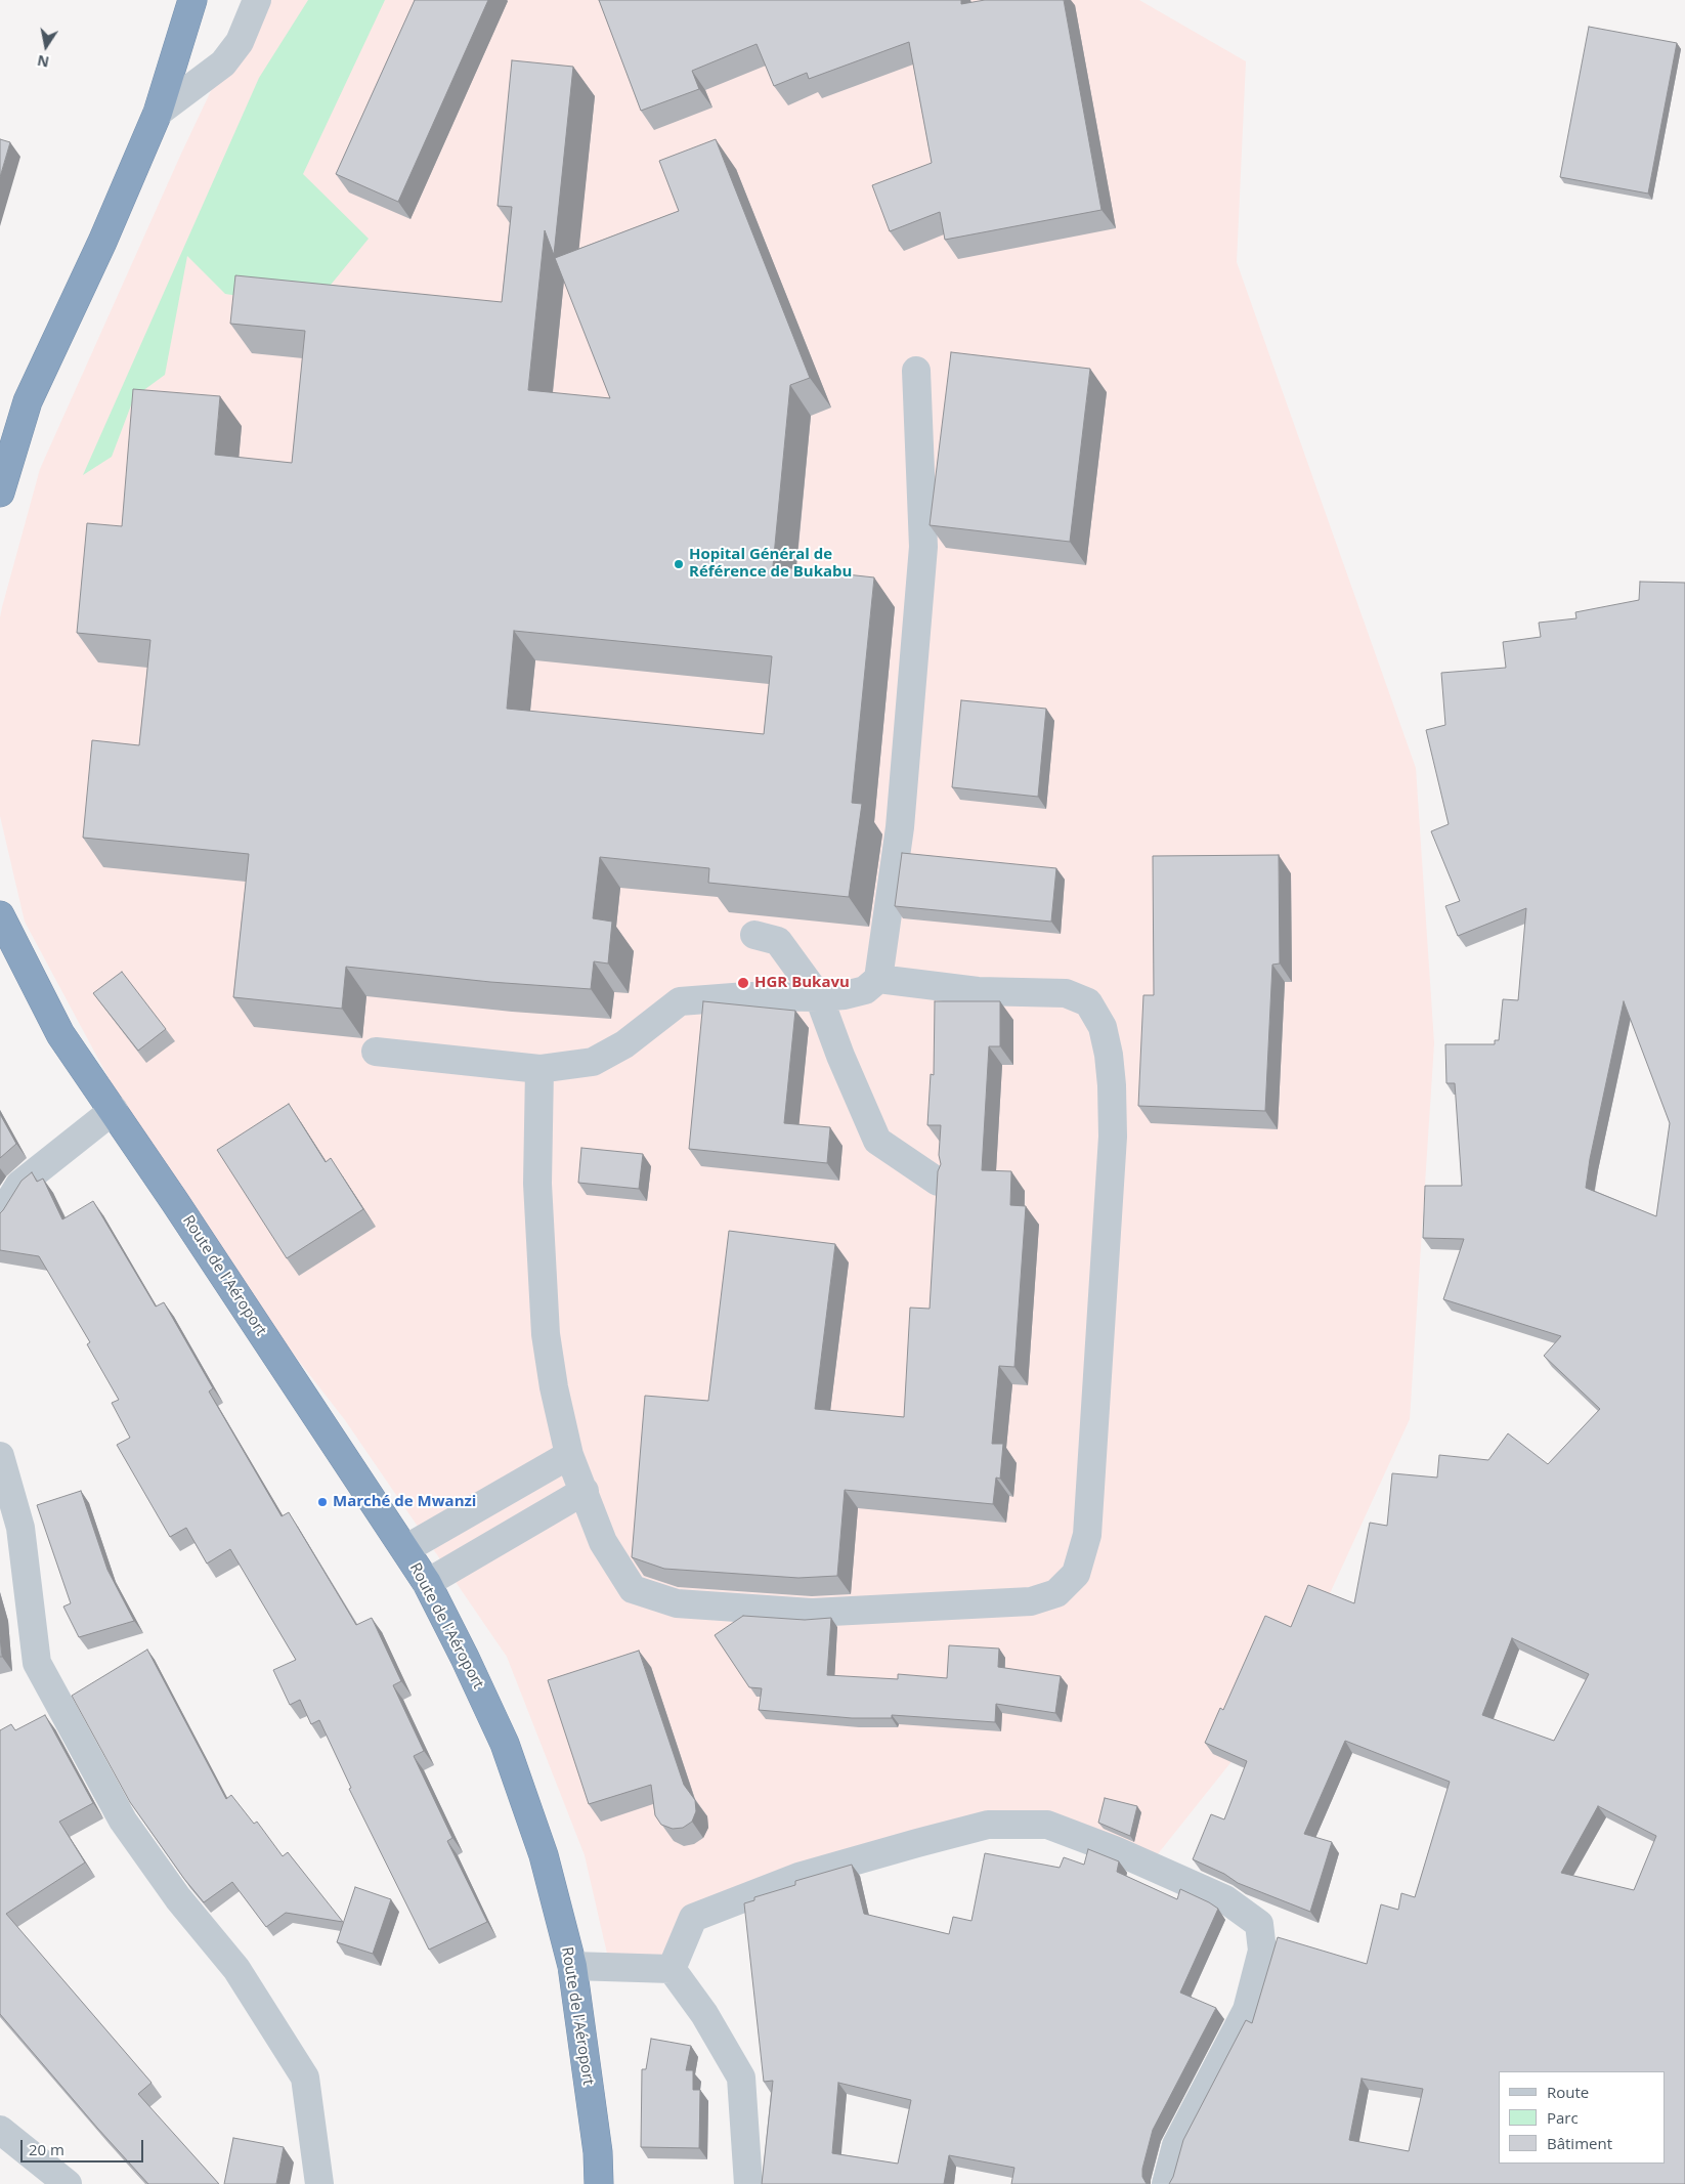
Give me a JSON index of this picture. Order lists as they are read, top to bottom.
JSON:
{
  "streets": {
    "highway": ["Route de l'Aéroport"]
  },
  "places": ["Hopital Général de Référence de Bukabu", "HGR Bukavu", "Marché de Mwanzi"],
  "legend": ["Route", "Parc", "Bâtiment"],
  "scale_bar": "20 m",
  "north": "bottom"
}
